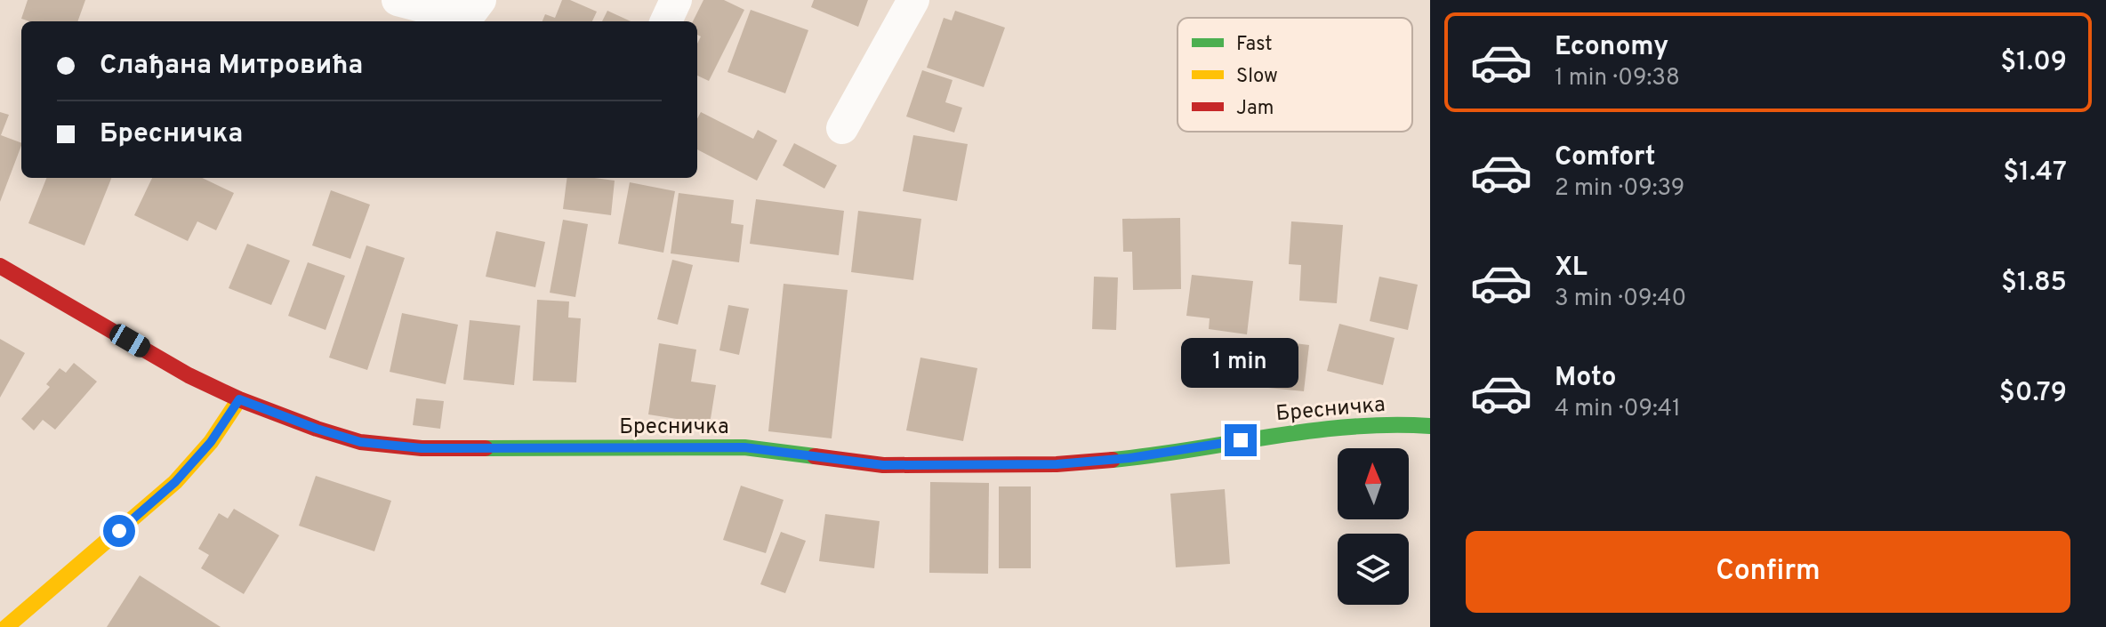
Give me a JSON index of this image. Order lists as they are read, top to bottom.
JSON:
{
  "streets": {
    "street": ["Бресничка"]
  },
  "legend": ["Fast", "Slow", "Jam"],
  "north": "top",
  "page": {
    "list": [
      {
        "name": "Economy",
        "note": "1 min · 09:38",
        "value": "$1.09"
      },
      {
        "name": "Comfort",
        "note": "2 min · 09:39",
        "value": "$1.47"
      },
      {
        "name": "XL",
        "note": "3 min · 09:40",
        "value": "$1.85"
      },
      {
        "name": "Moto",
        "note": "4 min · 09:41",
        "value": "$0.79"
      }
    ],
    "banner": ["Слађана Митровића", "Бресничка"],
    "bubble": "1 min",
    "buttons": "Confirm"
  }
}
